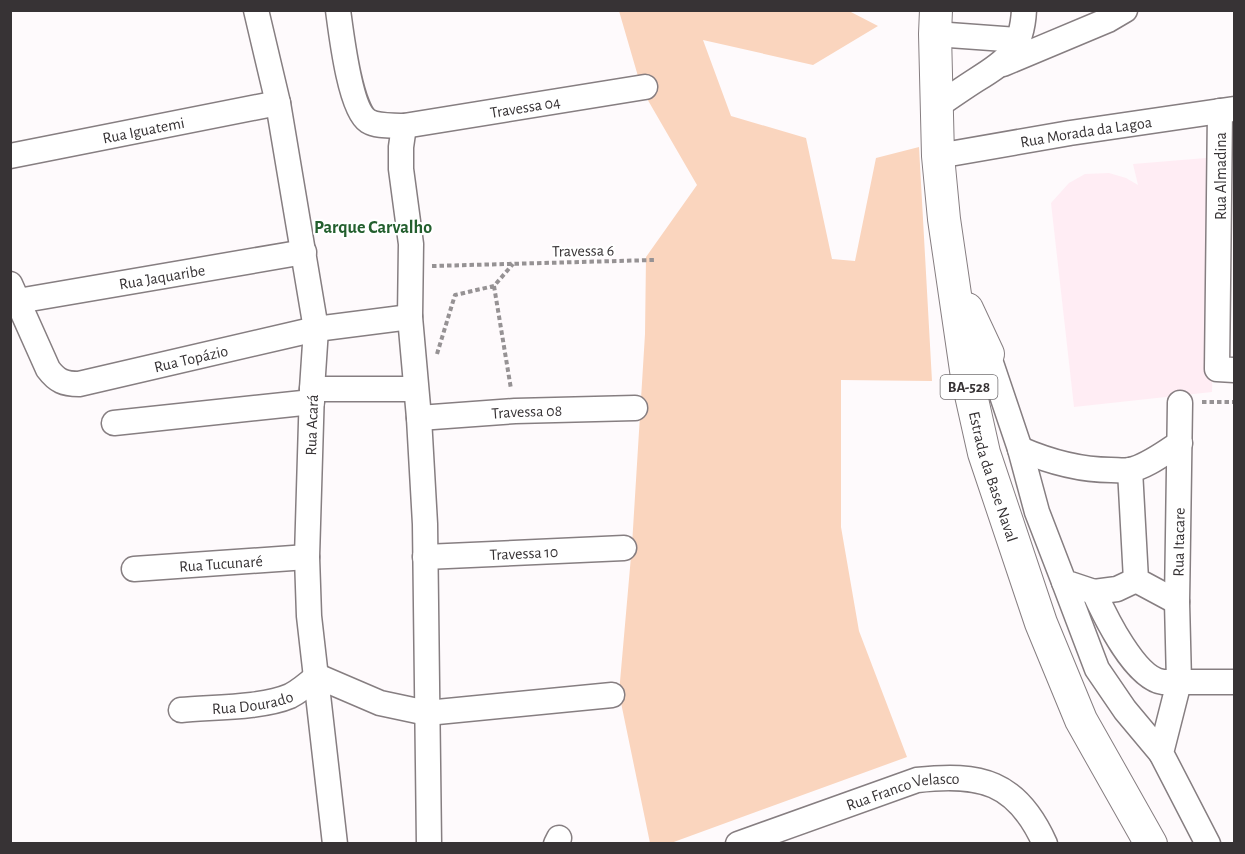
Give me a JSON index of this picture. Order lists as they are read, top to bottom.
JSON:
{
  "streets": {
    "main road": ["BA-528", "Estrada da Base Naval"],
    "street": [
      "Travessa 04",
      "Rua Iguatemi",
      "Rua Morada da Lagoa",
      "Rua Almadina",
      "Rua Jaquaribe",
      "Rua Topázio",
      "Travessa 08",
      "Rua Acará",
      "Rua Itacare",
      "Travessa 10",
      "Rua Tucunaré",
      "Rua Dourado",
      "Rua Franco Velasco"
    ],
    "path": ["Travessa 6"]
  },
  "crossings": [
    ["Rua Iguatemi", "Rua Acará"],
    ["Rua Morada da Lagoa", "Rua Almadina"],
    ["Rua Morada da Lagoa", "Estrada da Base Naval"],
    ["Rua Jaquaribe", "Rua Topázio"],
    ["Rua Jaquaribe", "Rua Acará"],
    ["Rua Topázio", "Rua Acará"],
    ["Rua Acará", "Rua Tucunaré"],
    ["Rua Acará", "Rua Dourado"]
  ],
  "districts": ["Parque Carvalho"]
}
